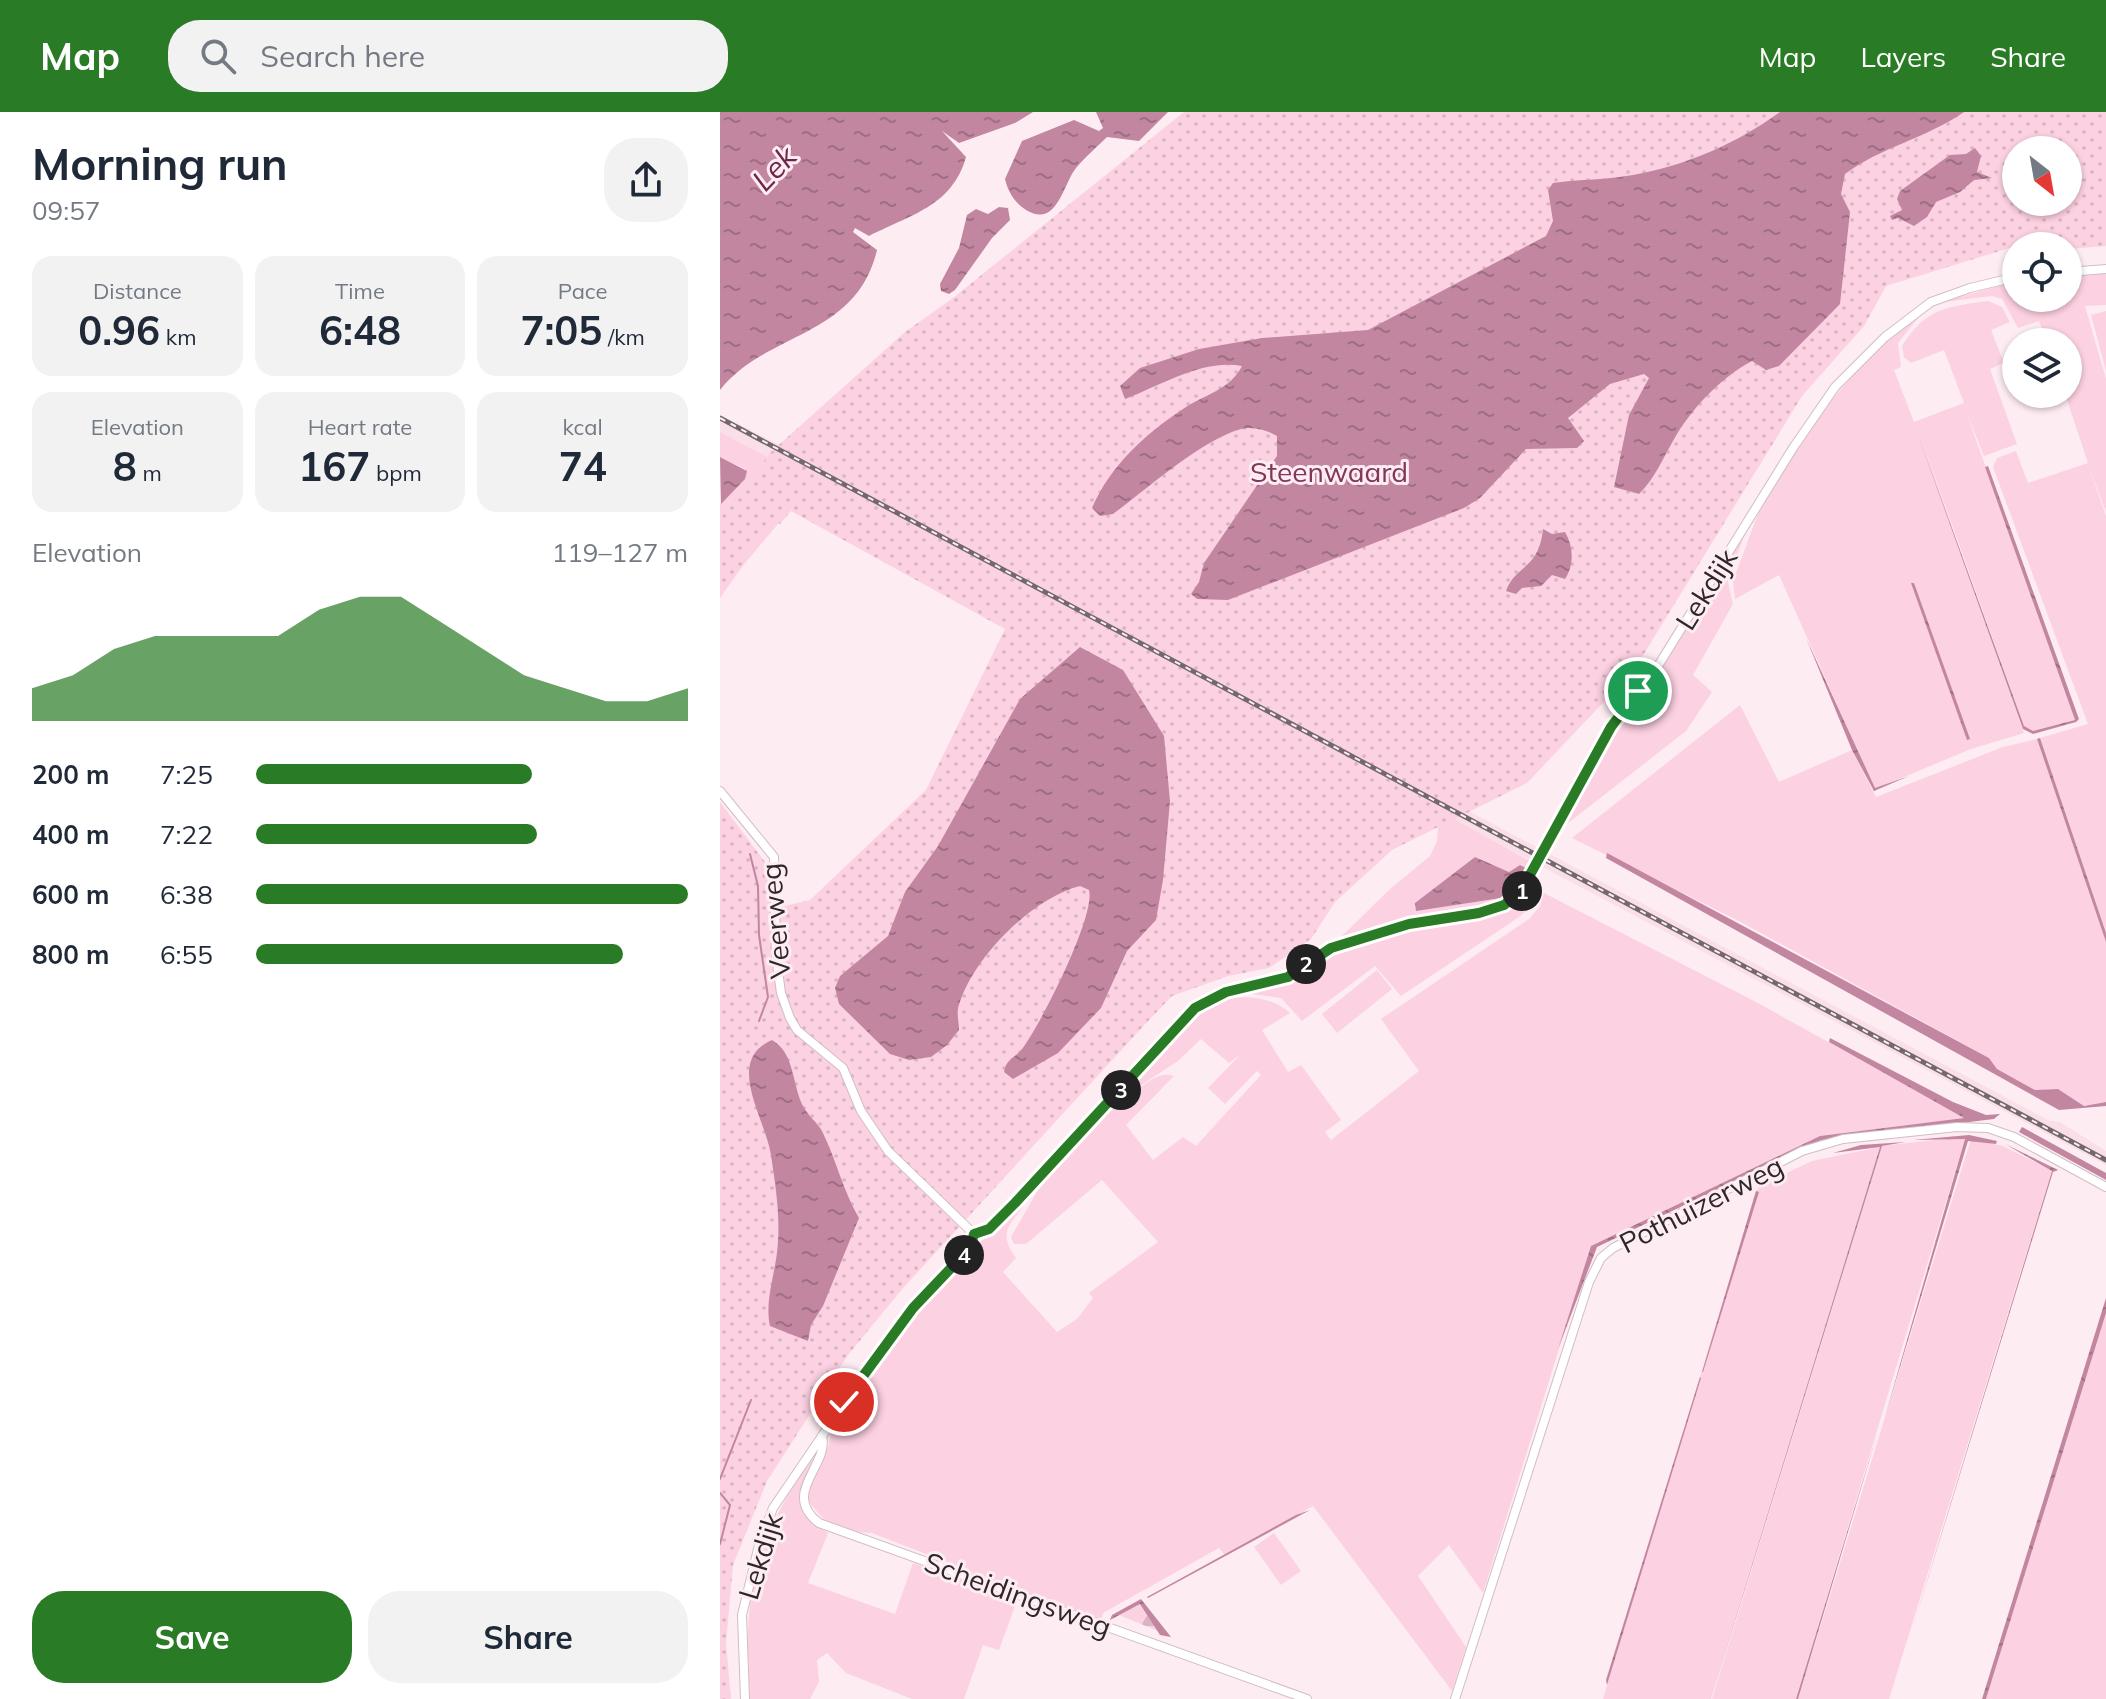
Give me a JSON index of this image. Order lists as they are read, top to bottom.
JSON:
{
  "streets": {
    "street": [
      "Lekdijk",
      "Veerweg",
      "Pothuizerweg",
      "Scheidingsweg"
    ]
  },
  "crossings": [
    ["Lekdijk", "Veerweg"],
    ["Lekdijk", "Scheidingsweg"]
  ],
  "water": ["Lek"],
  "parks": ["Steenwaard"],
  "north": "bottom right",
  "page": {
    "header": "Map",
    "search": "Search here",
    "nav": ["Map", "Layers", "Share"],
    "heading": ["Morning run", "09:57"],
    "stats": [
      ["Distance", "0.96 km"],
      ["Time", "6:48"],
      ["Pace", "7:05 /km"],
      ["Elevation", "8 m"],
      ["Heart rate", "167 bpm"],
      ["kcal", "74"]
    ],
    "chart": ["Elevation", "119–127 m"],
    "list": [
      {
        "name": "200 m",
        "note": "7:25"
      },
      {
        "name": "400 m",
        "note": "7:22"
      },
      {
        "name": "600 m",
        "note": "6:38"
      },
      {
        "name": "800 m",
        "note": "6:55"
      }
    ],
    "pins": [
      "1",
      "2",
      "3",
      "4"
    ],
    "buttons": ["Save", "Share"]
  }
}
